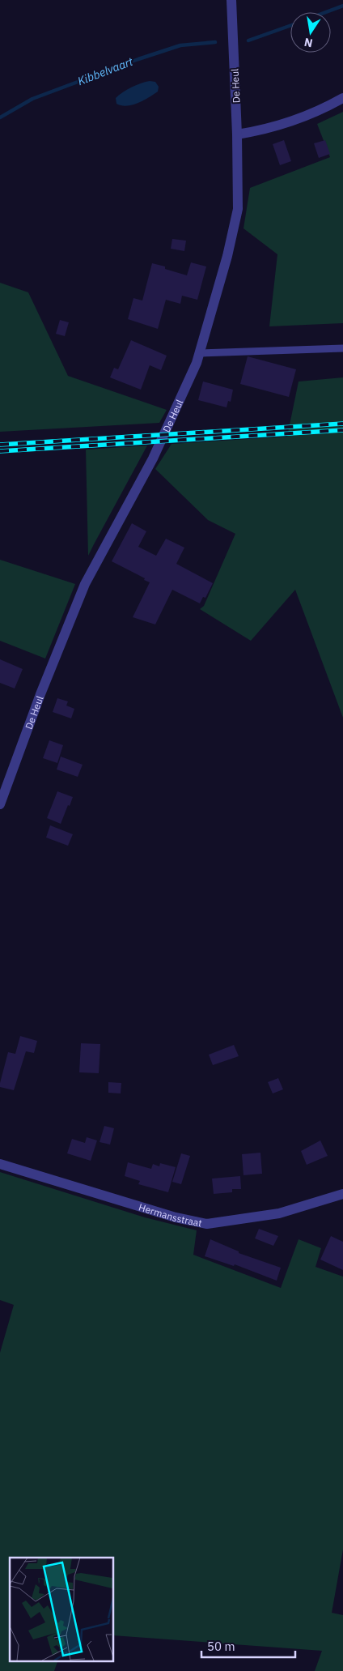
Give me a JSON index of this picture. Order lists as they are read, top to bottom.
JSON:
{
  "streets": {
    "street": ["De Heul", "Hermansstraat"]
  },
  "water": ["Kibbelvaart"],
  "scale_bar": "50 m",
  "north": "bottom"
}
